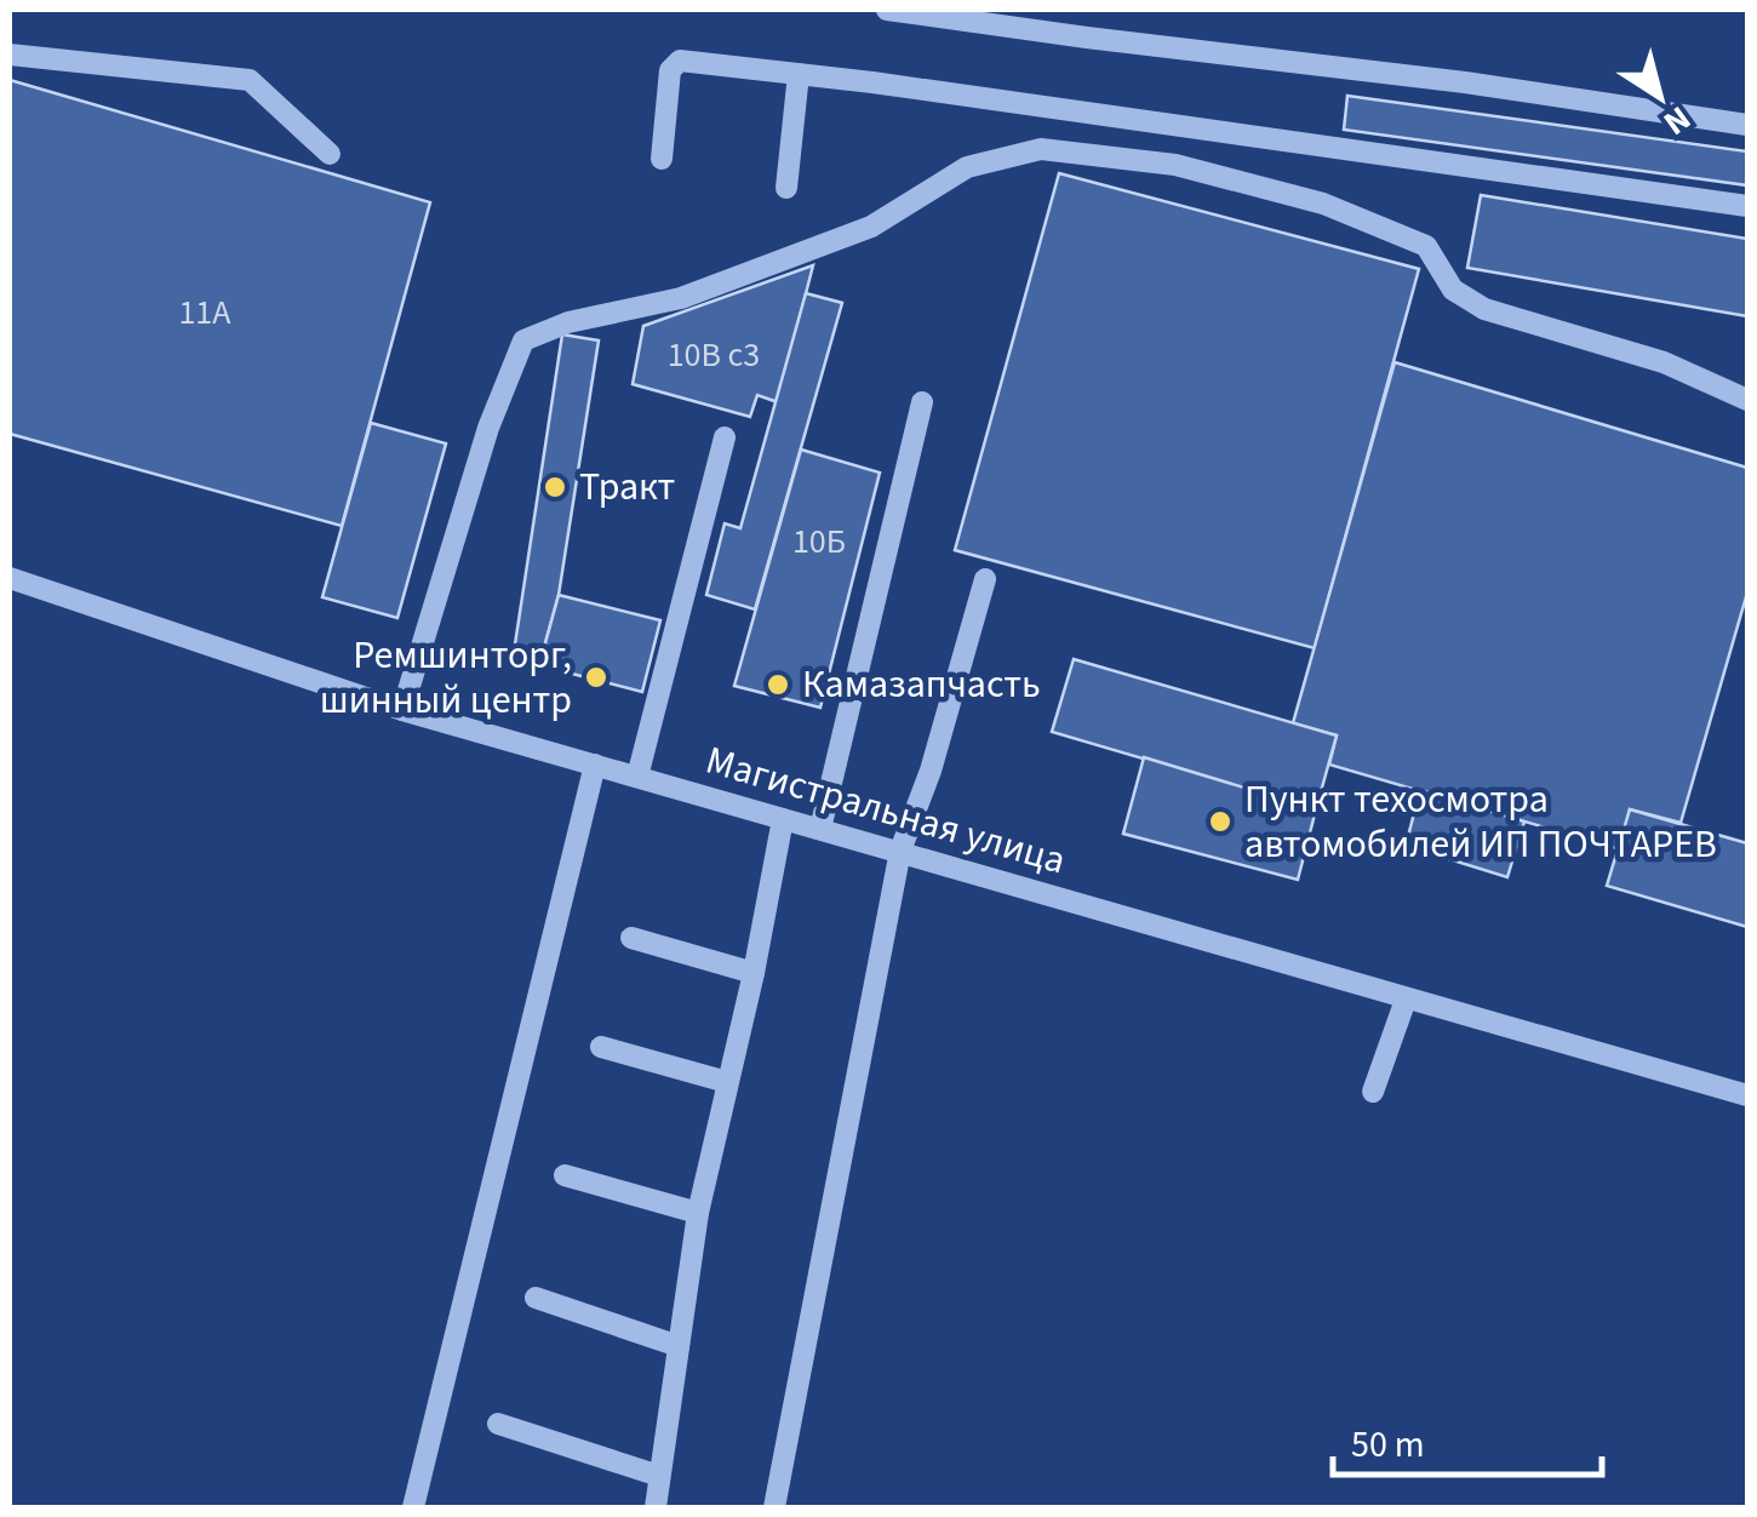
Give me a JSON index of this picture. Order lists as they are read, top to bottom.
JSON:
{
  "streets": {
    "street": ["Магистральная улица"]
  },
  "places": [
    "Тракт",
    "Ремшинторг, шинный центр",
    "Камазапчасть",
    "Пункт техосмотра автомобилей ИП ПОЧТАРЕВ"
  ],
  "house_numbers": ["11А", "10В с3", "10Б"],
  "scale_bar": "50 m",
  "north": "bottom right"
}
